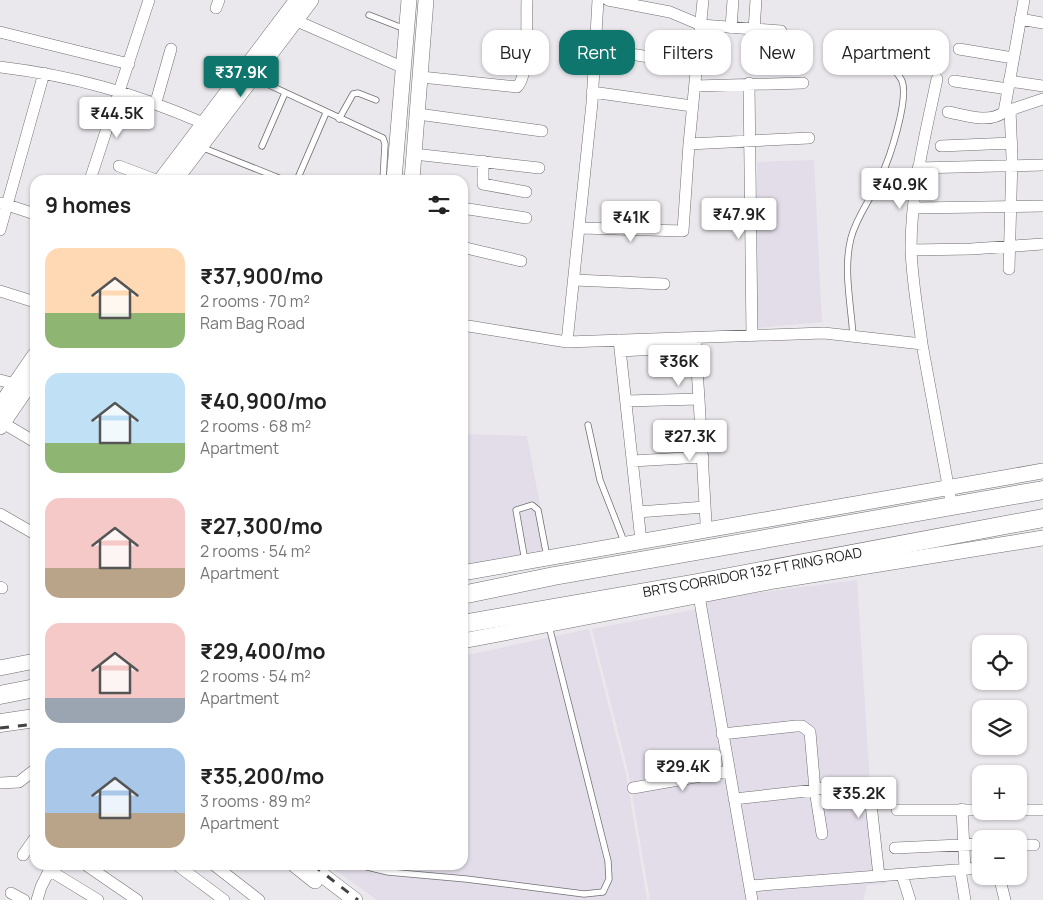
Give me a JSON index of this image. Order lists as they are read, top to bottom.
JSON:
{
  "streets": {
    "main road": ["BRTS CORRIDOR 132 FT RING ROAD"]
  },
  "page": {
    "chip": [
      "Buy",
      "Rent",
      "Filters",
      "New",
      "Apartment"
    ],
    "price": [
      "₹37.9K",
      "₹44.5K",
      "₹40.9K",
      "₹47.9K",
      "₹41K",
      "₹36K",
      "₹27.3K",
      "₹29.4K",
      "₹35.2K"
    ],
    "heading": "9 homes",
    "list": [
      {
        "name": "₹37,900/mo",
        "note": "2 rooms · 70 m² · Ram Bag Road"
      },
      {
        "name": "₹40,900/mo",
        "note": "2 rooms · 68 m² · Apartment"
      },
      {
        "name": "₹27,300/mo",
        "note": "2 rooms · 54 m² · Apartment"
      },
      {
        "name": "₹29,400/mo",
        "note": "2 rooms · 54 m² · Apartment"
      },
      {
        "name": "₹35,200/mo",
        "note": "3 rooms · 89 m² · Apartment"
      }
    ],
    "map_buttons": ["+", "−"]
  }
}
